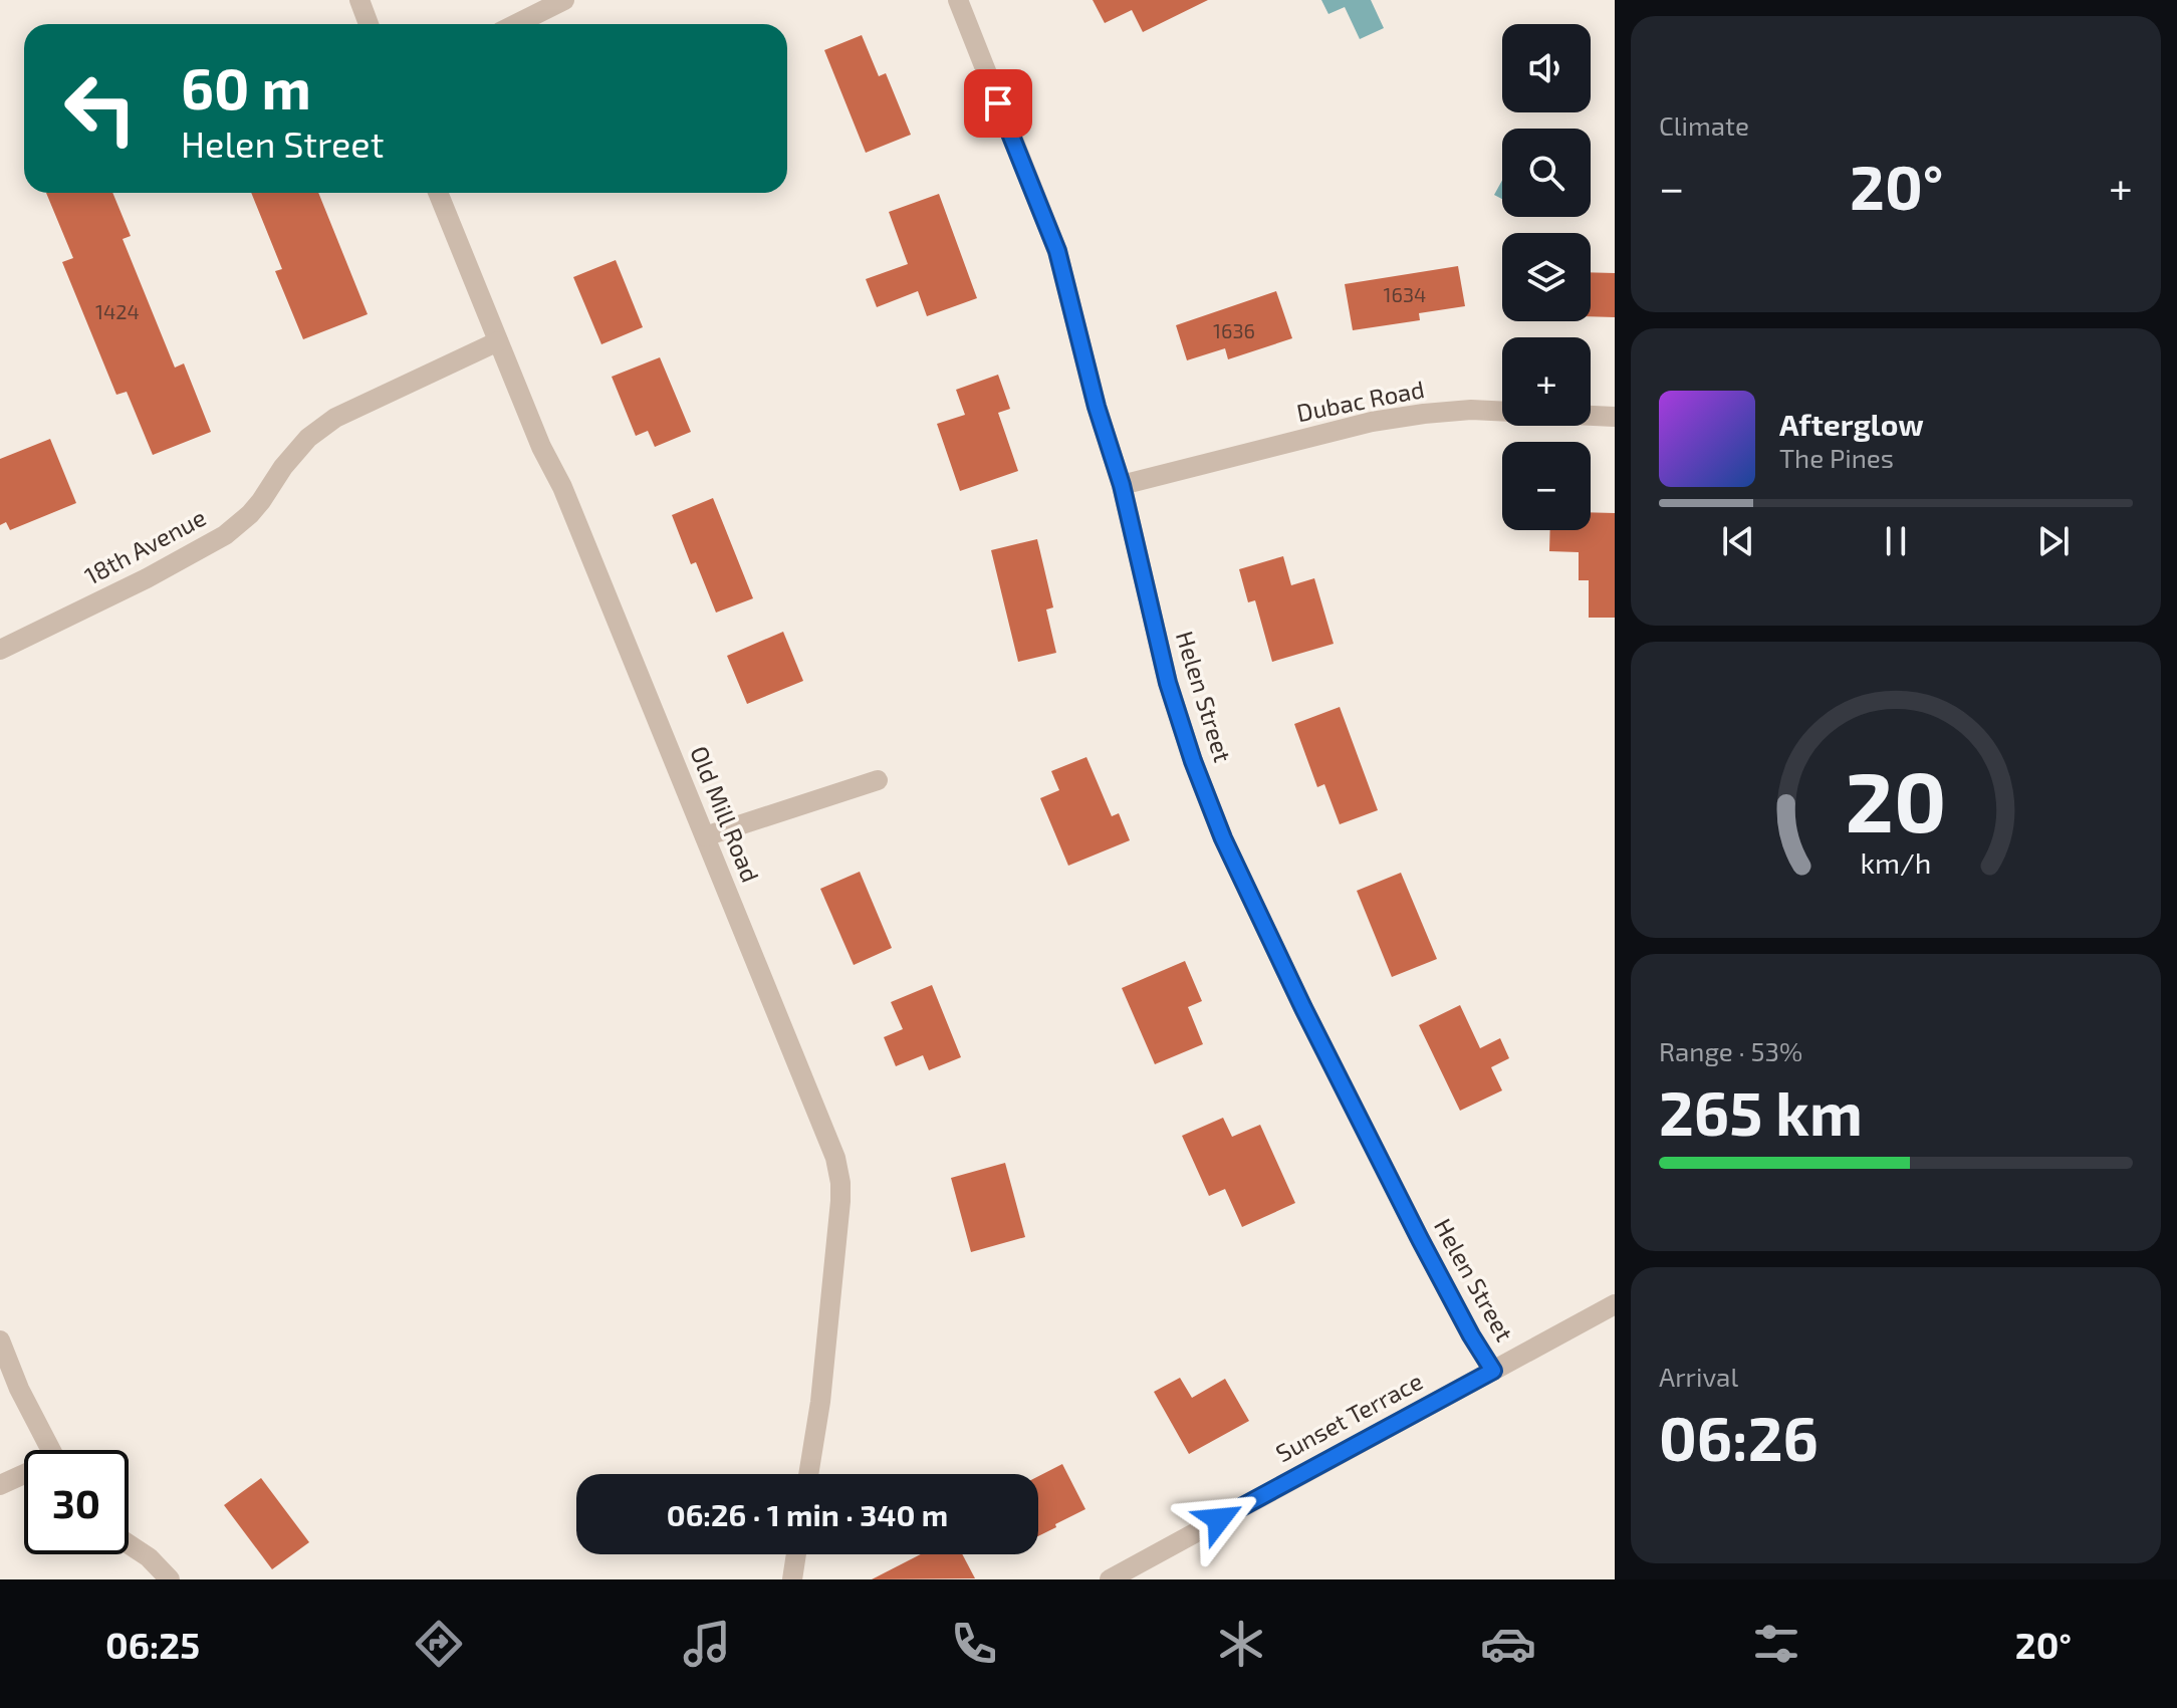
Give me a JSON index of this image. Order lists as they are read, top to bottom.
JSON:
{
  "streets": {
    "street": [
      "Dubac Road",
      "18th Avenue",
      "Helen Street",
      "Old Mill Road",
      "Sunset Terrace"
    ]
  },
  "crossings": [
    ["Dubac Road", "Helen Street"],
    ["18th Avenue", "Old Mill Road"],
    ["Helen Street", "Sunset Terrace"]
  ],
  "house_numbers": ["1634", "1424", "1636"],
  "page": {
    "tile": [
      "Climate",
      ["Range · 53%", "265 km"],
      ["Arrival", "06:26"]
    ],
    "map_buttons": ["+", "−"],
    "turn": ["60 m", "Helen Street"],
    "heat": ["−", "20°", "+"],
    "song": ["Afterglow", "The Pines"],
    "limit": "30",
    "trip": "06:26 · 1 min · 340 m",
    "tabs": ["06:25", "20°"],
    "gauge": ["20", "km/h"]
  }
}
